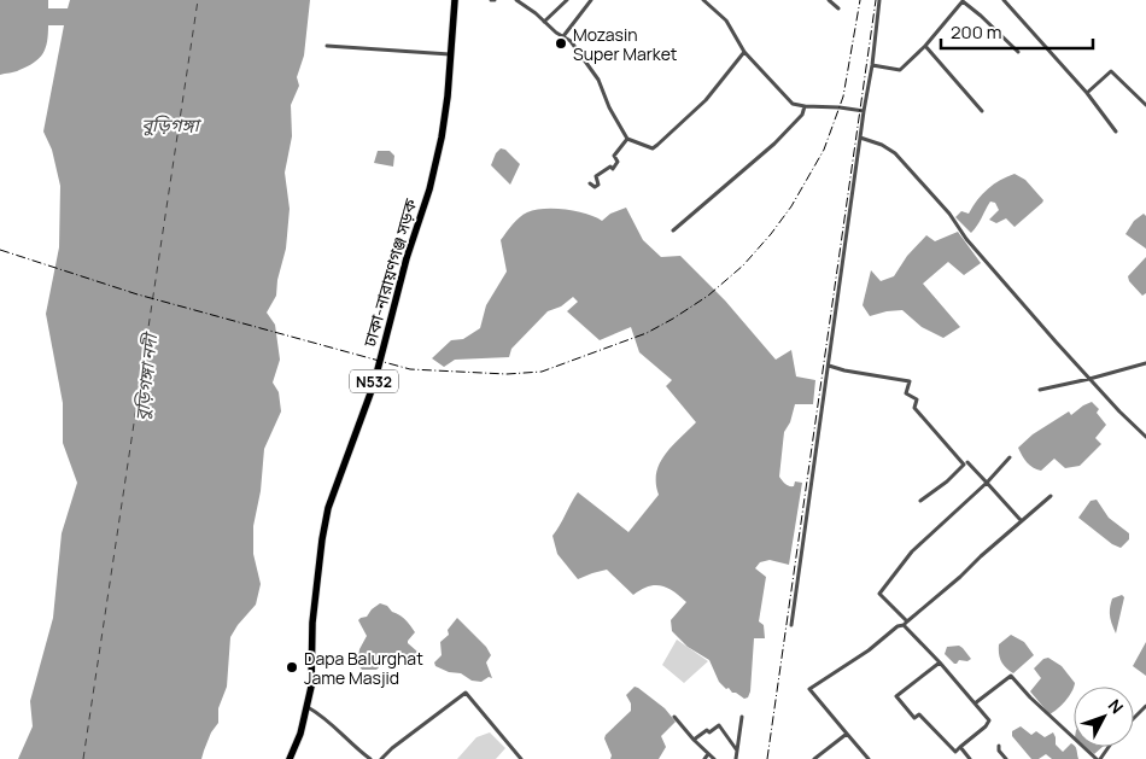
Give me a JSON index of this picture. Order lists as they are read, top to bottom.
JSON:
{
  "streets": {
    "highway": ["ঢাকা-নারায়ণগঞ্জ সড়ক", "N532"]
  },
  "water": ["বুড়িগঙ্গা", "বুড়িগঙ্গা নদী"],
  "places": ["Mozasin Super Market", "Dapa Balurghat Jame Masjid"],
  "scale_bar": "200 m",
  "north": "top right"
}
